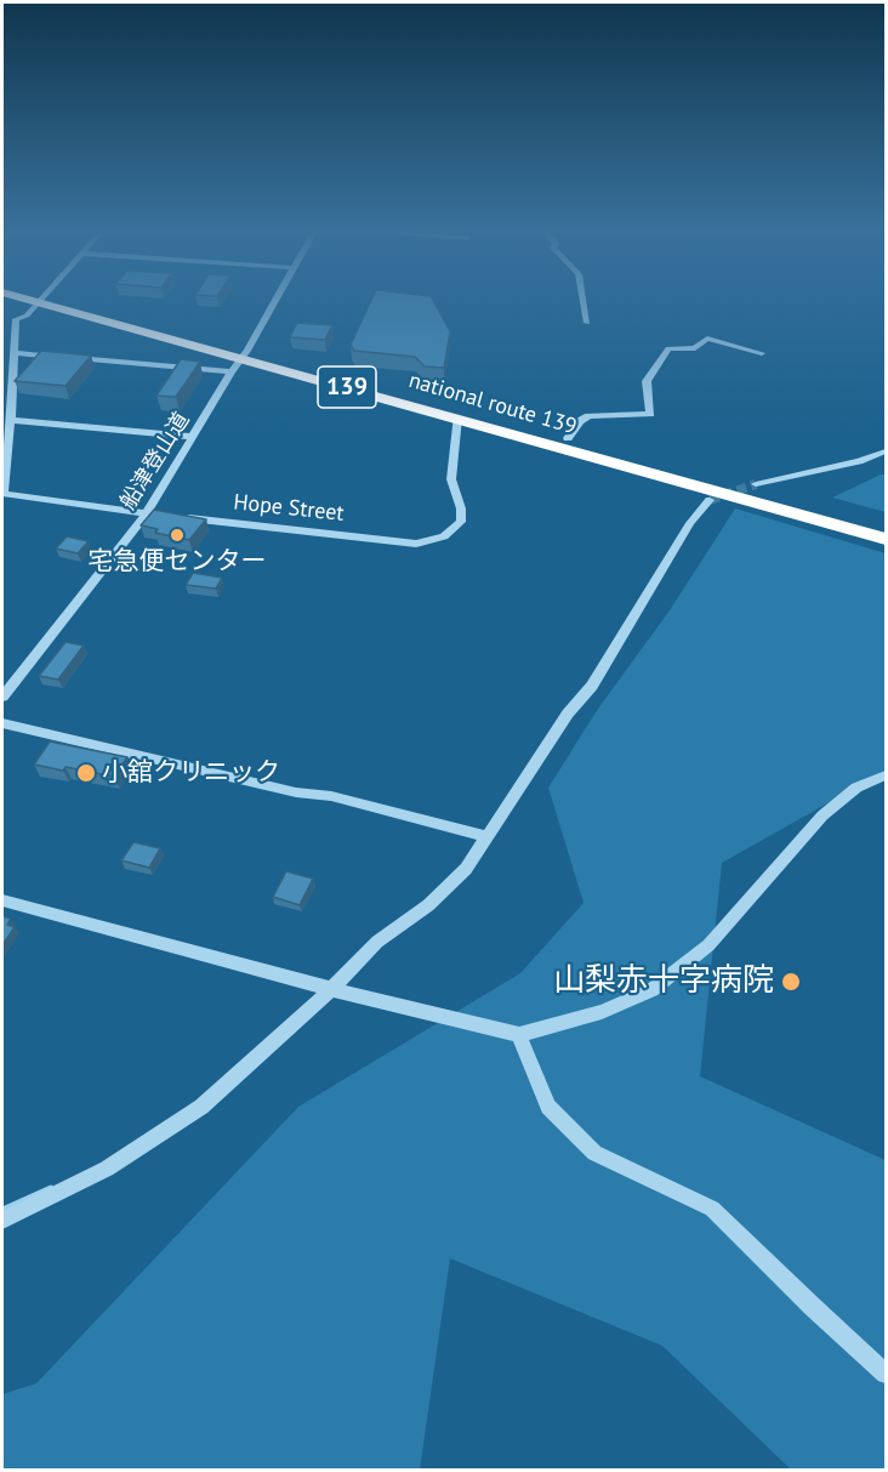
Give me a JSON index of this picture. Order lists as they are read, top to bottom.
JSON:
{
  "streets": {
    "highway": ["139", "national route 139"],
    "street": ["船津登山道", "Hope Street"]
  },
  "crossings": [
    ["national route 139", "船津登山道"],
    ["national route 139", "Hope Street"],
    ["船津登山道", "Hope Street"]
  ],
  "places": ["宅急便センター", "小舘クリニック", "山梨赤十字病院"]
}
